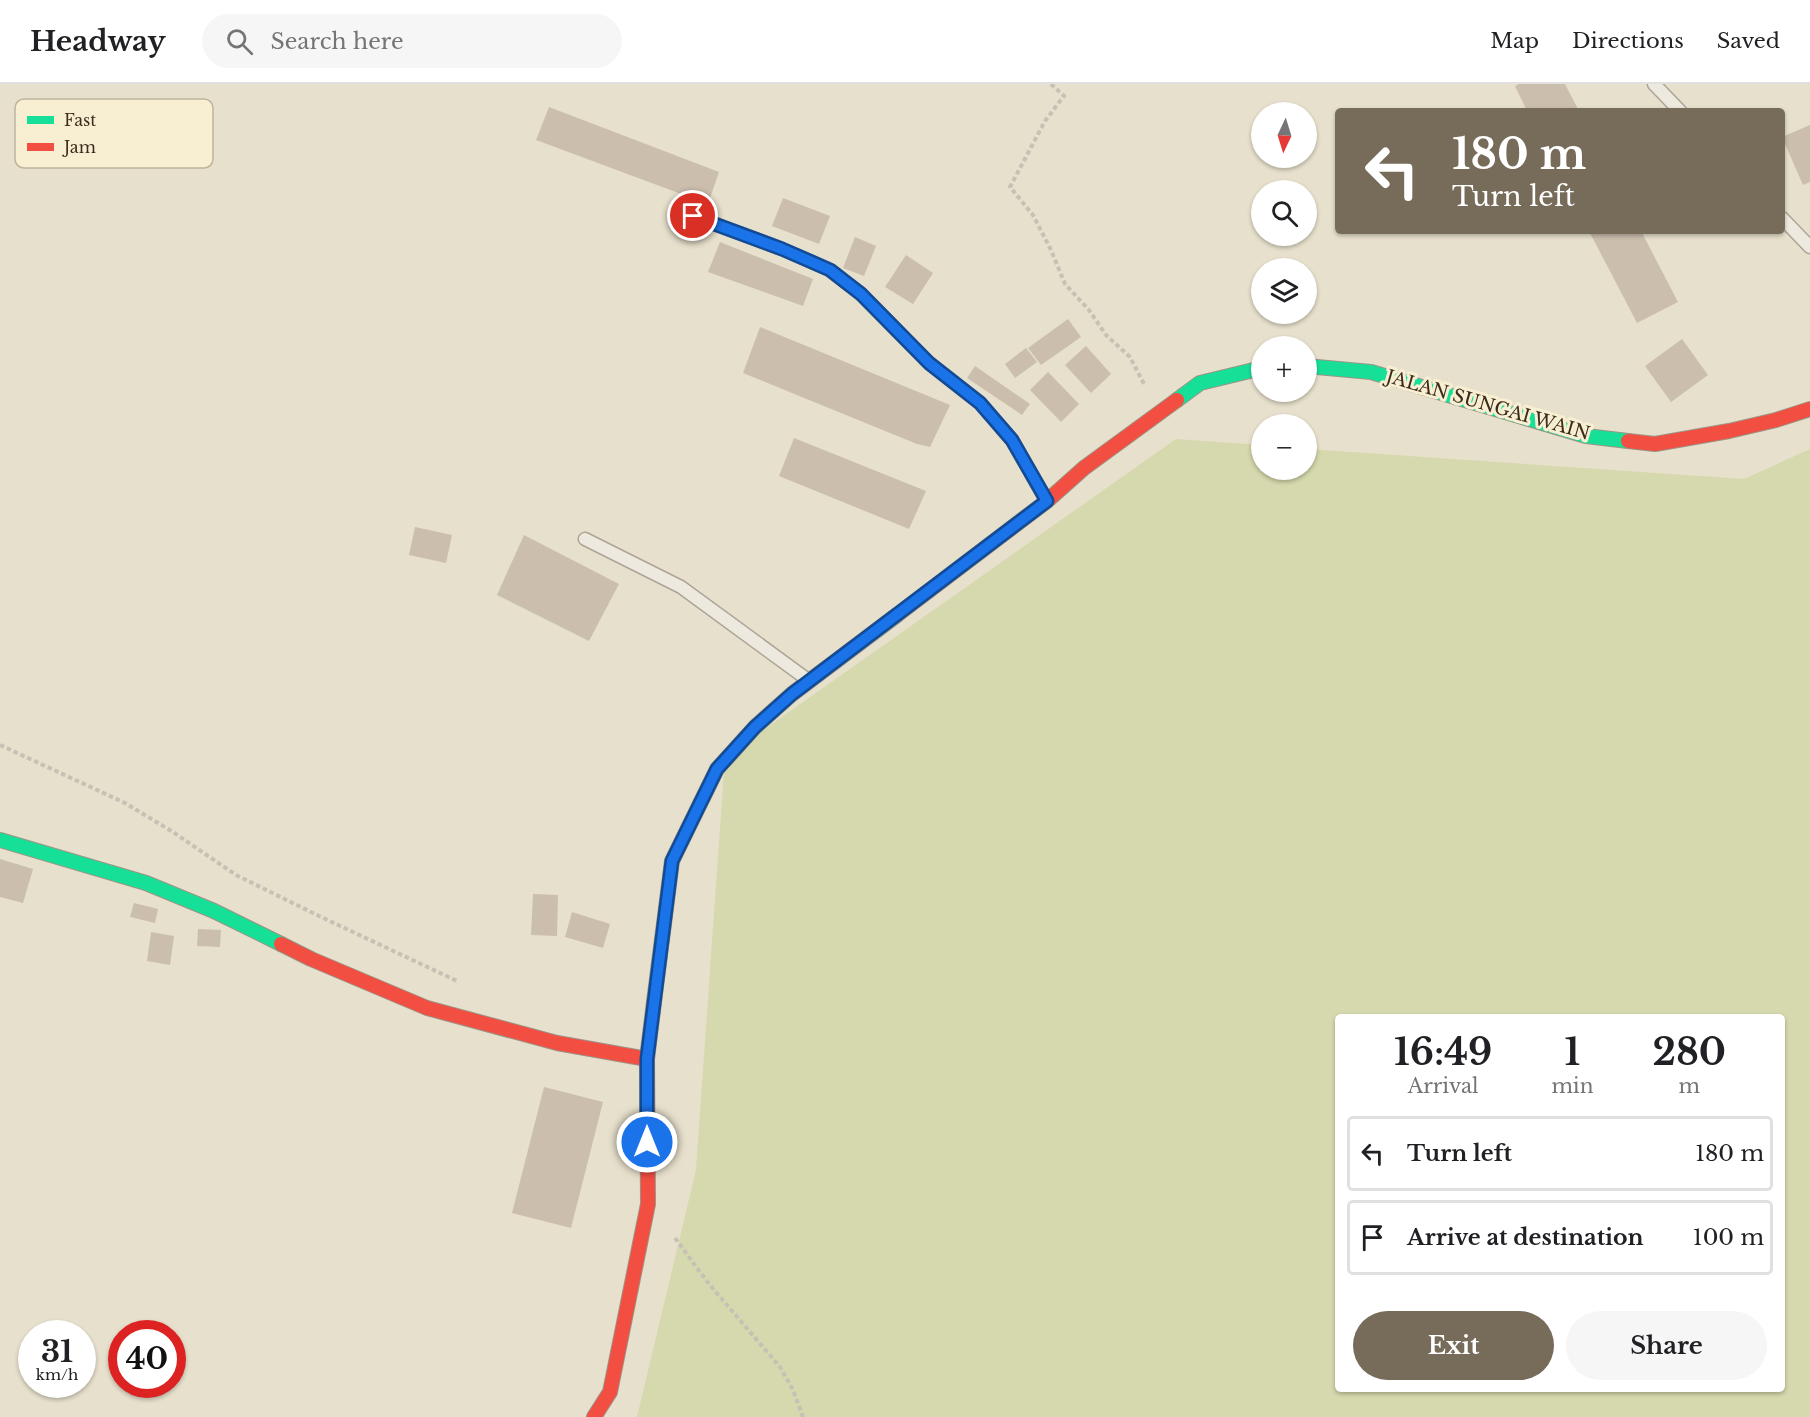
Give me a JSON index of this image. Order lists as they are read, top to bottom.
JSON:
{
  "streets": {
    "street": ["JALAN SUNGAI WAIN"]
  },
  "legend": ["Fast", "Jam"],
  "north": "bottom",
  "page": {
    "header": "Headway",
    "search": "Search here",
    "nav": ["Map", "Directions", "Saved"],
    "map_buttons": ["+", "−"],
    "turn": ["180 m", "Turn left"],
    "eta": [
      "16:49",
      "Arrival",
      "1",
      "min",
      "280",
      "m"
    ],
    "list": [
      {
        "name": "Turn left",
        "value": "180 m"
      },
      {
        "name": "Arrive at destination",
        "value": "100 m"
      }
    ],
    "buttons": ["Exit", "Share"],
    "speed": "31 km/h",
    "limit": "40"
  }
}
